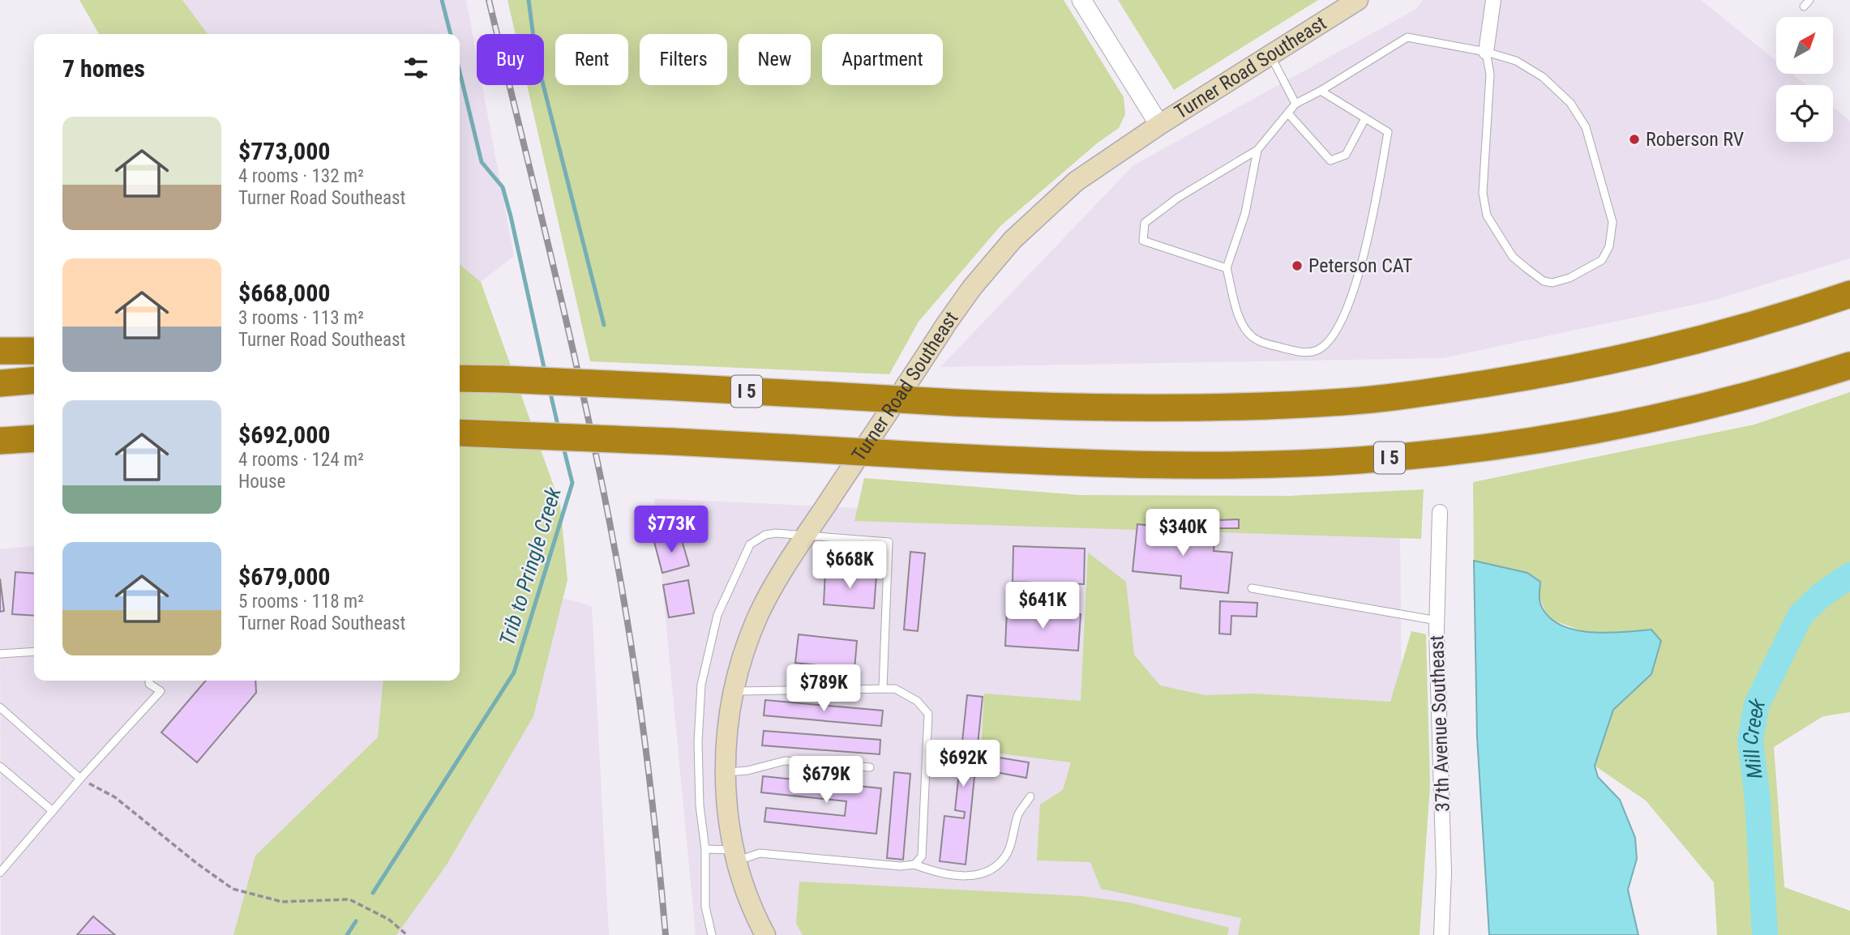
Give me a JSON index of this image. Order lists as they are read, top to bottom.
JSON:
{
  "streets": {
    "highway": ["I 5"],
    "main road": ["Turner Road Southeast"],
    "street": ["37th Avenue Southeast"]
  },
  "water": ["Trib to Pringle Creek", "Mill Creek"],
  "places": ["Roberson RV", "Peterson CAT"],
  "north": "top right",
  "page": {
    "chip": [
      "Buy",
      "Rent",
      "Filters",
      "New",
      "Apartment"
    ],
    "heading": "7 homes",
    "list": [
      {
        "name": "$773,000",
        "note": "4 rooms · 132 m² · Turner Road Southeast"
      },
      {
        "name": "$668,000",
        "note": "3 rooms · 113 m² · Turner Road Southeast"
      },
      {
        "name": "$692,000",
        "note": "4 rooms · 124 m² · House"
      },
      {
        "name": "$679,000",
        "note": "5 rooms · 118 m² · Turner Road Southeast"
      }
    ],
    "price": [
      "$773K",
      "$340K",
      "$668K",
      "$641K",
      "$789K",
      "$692K",
      "$679K"
    ]
  }
}
